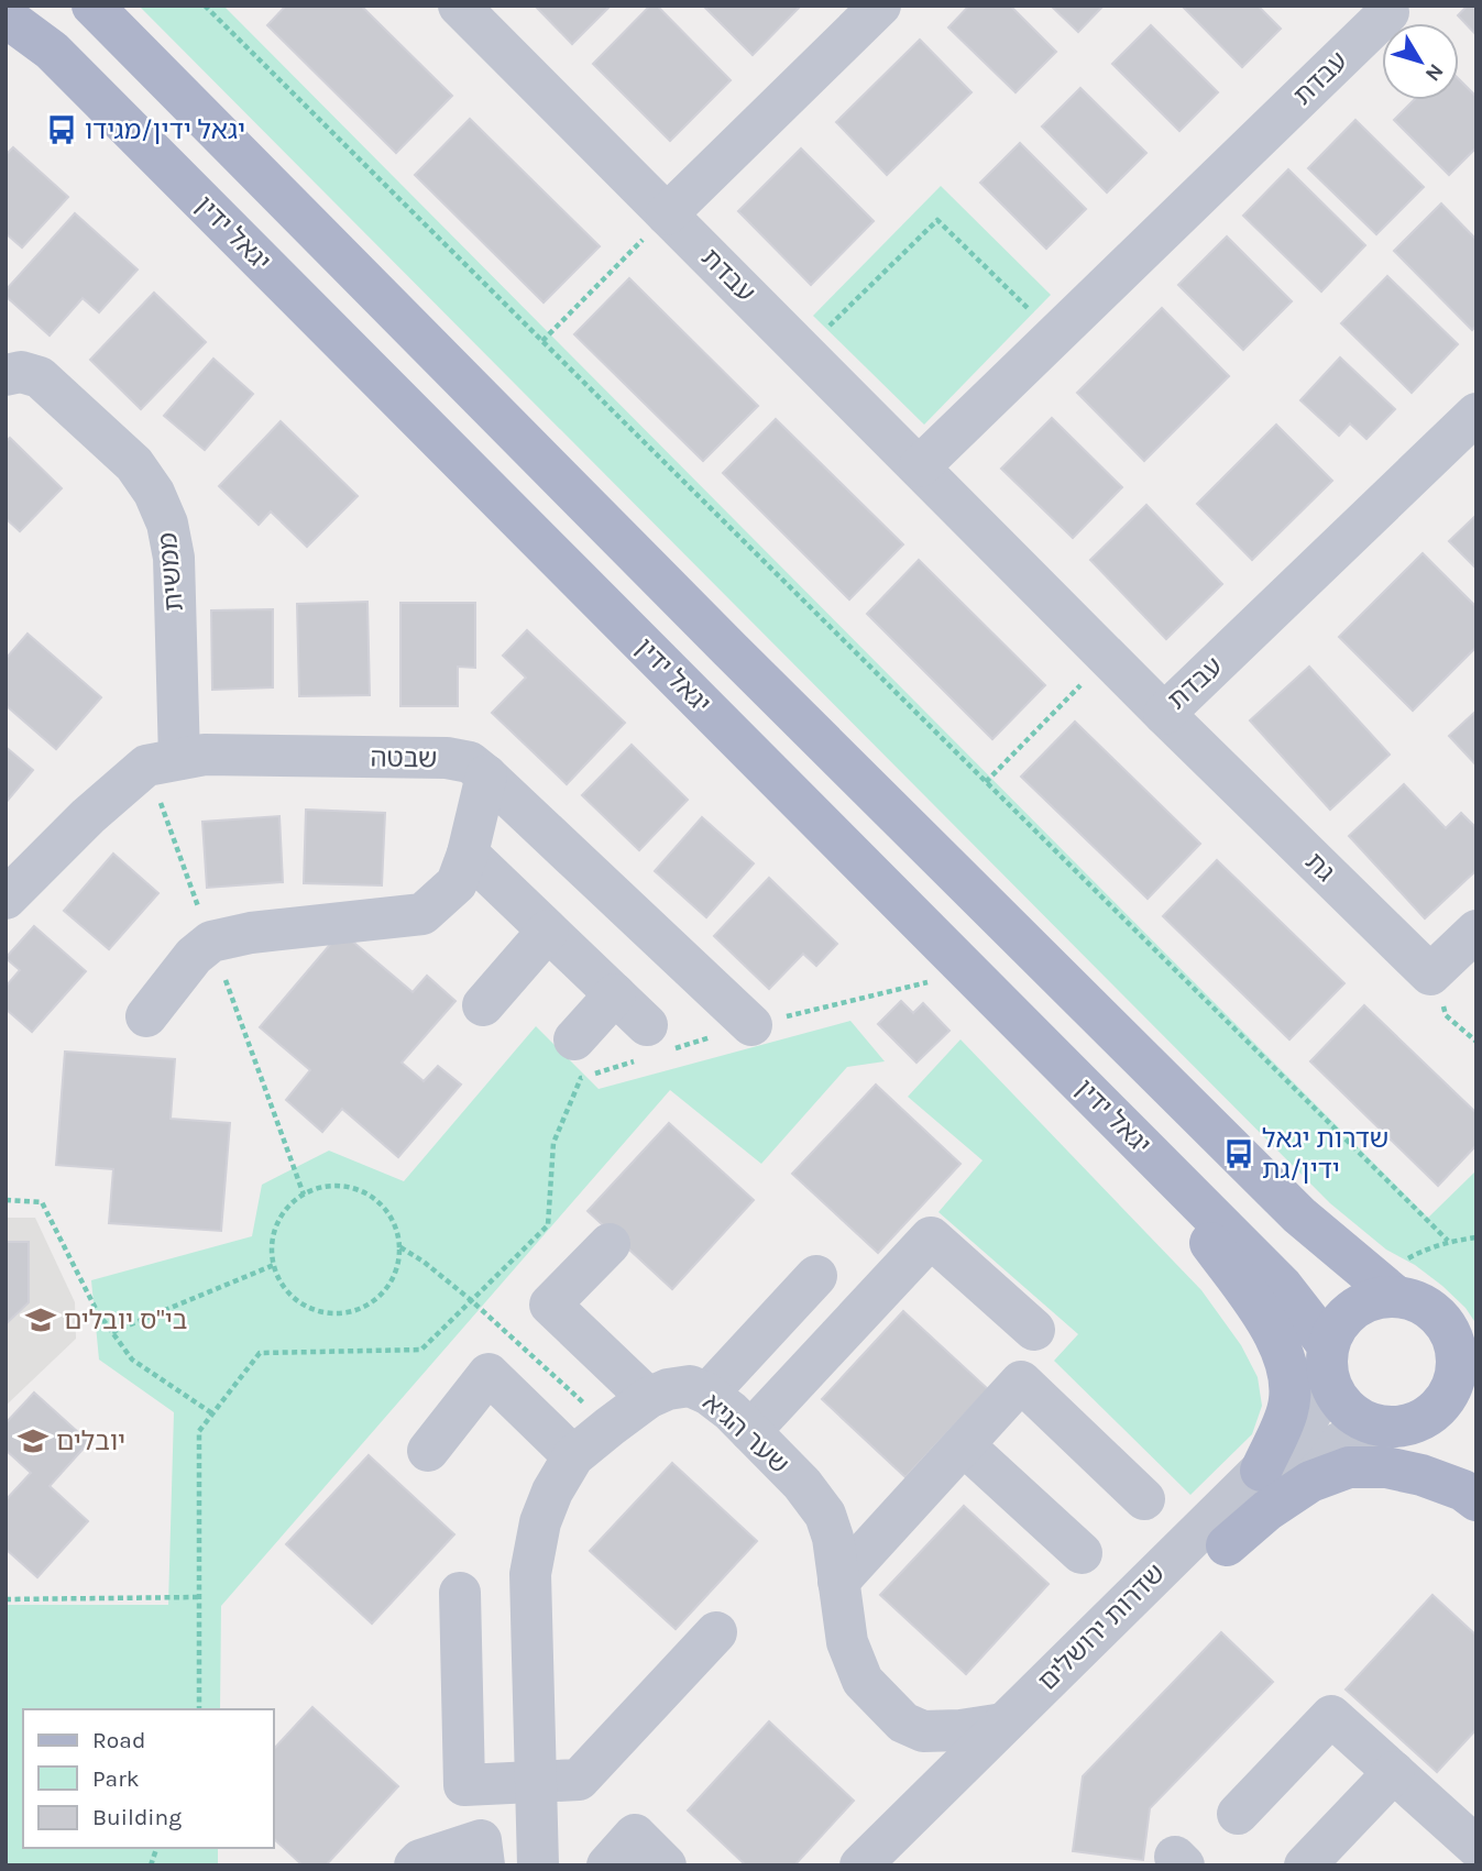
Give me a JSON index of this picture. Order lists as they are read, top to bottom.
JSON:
{
  "streets": {
    "main road": ["יגאל ידין"],
    "street": [
      "עבדת",
      "ממשית",
      "שבטה",
      "גת",
      "שער הגיא",
      "שדרות ירושלים"
    ]
  },
  "crossings": [
    ["עבדת", "גת"],
    ["יגאל ידין", "שדרות ירושלים"],
    ["ממשית", "שבטה"],
    ["שער הגיא", "שדרות ירושלים"]
  ],
  "places": {
    "bus stop": ["יגאל ידין/מגידו", "שדרות יגאל ידין/גת"],
    "school or university": ["בי\"ס יובלים", "יובלים"]
  },
  "legend": ["Road", "Park", "Building"],
  "north": "bottom right"
}
